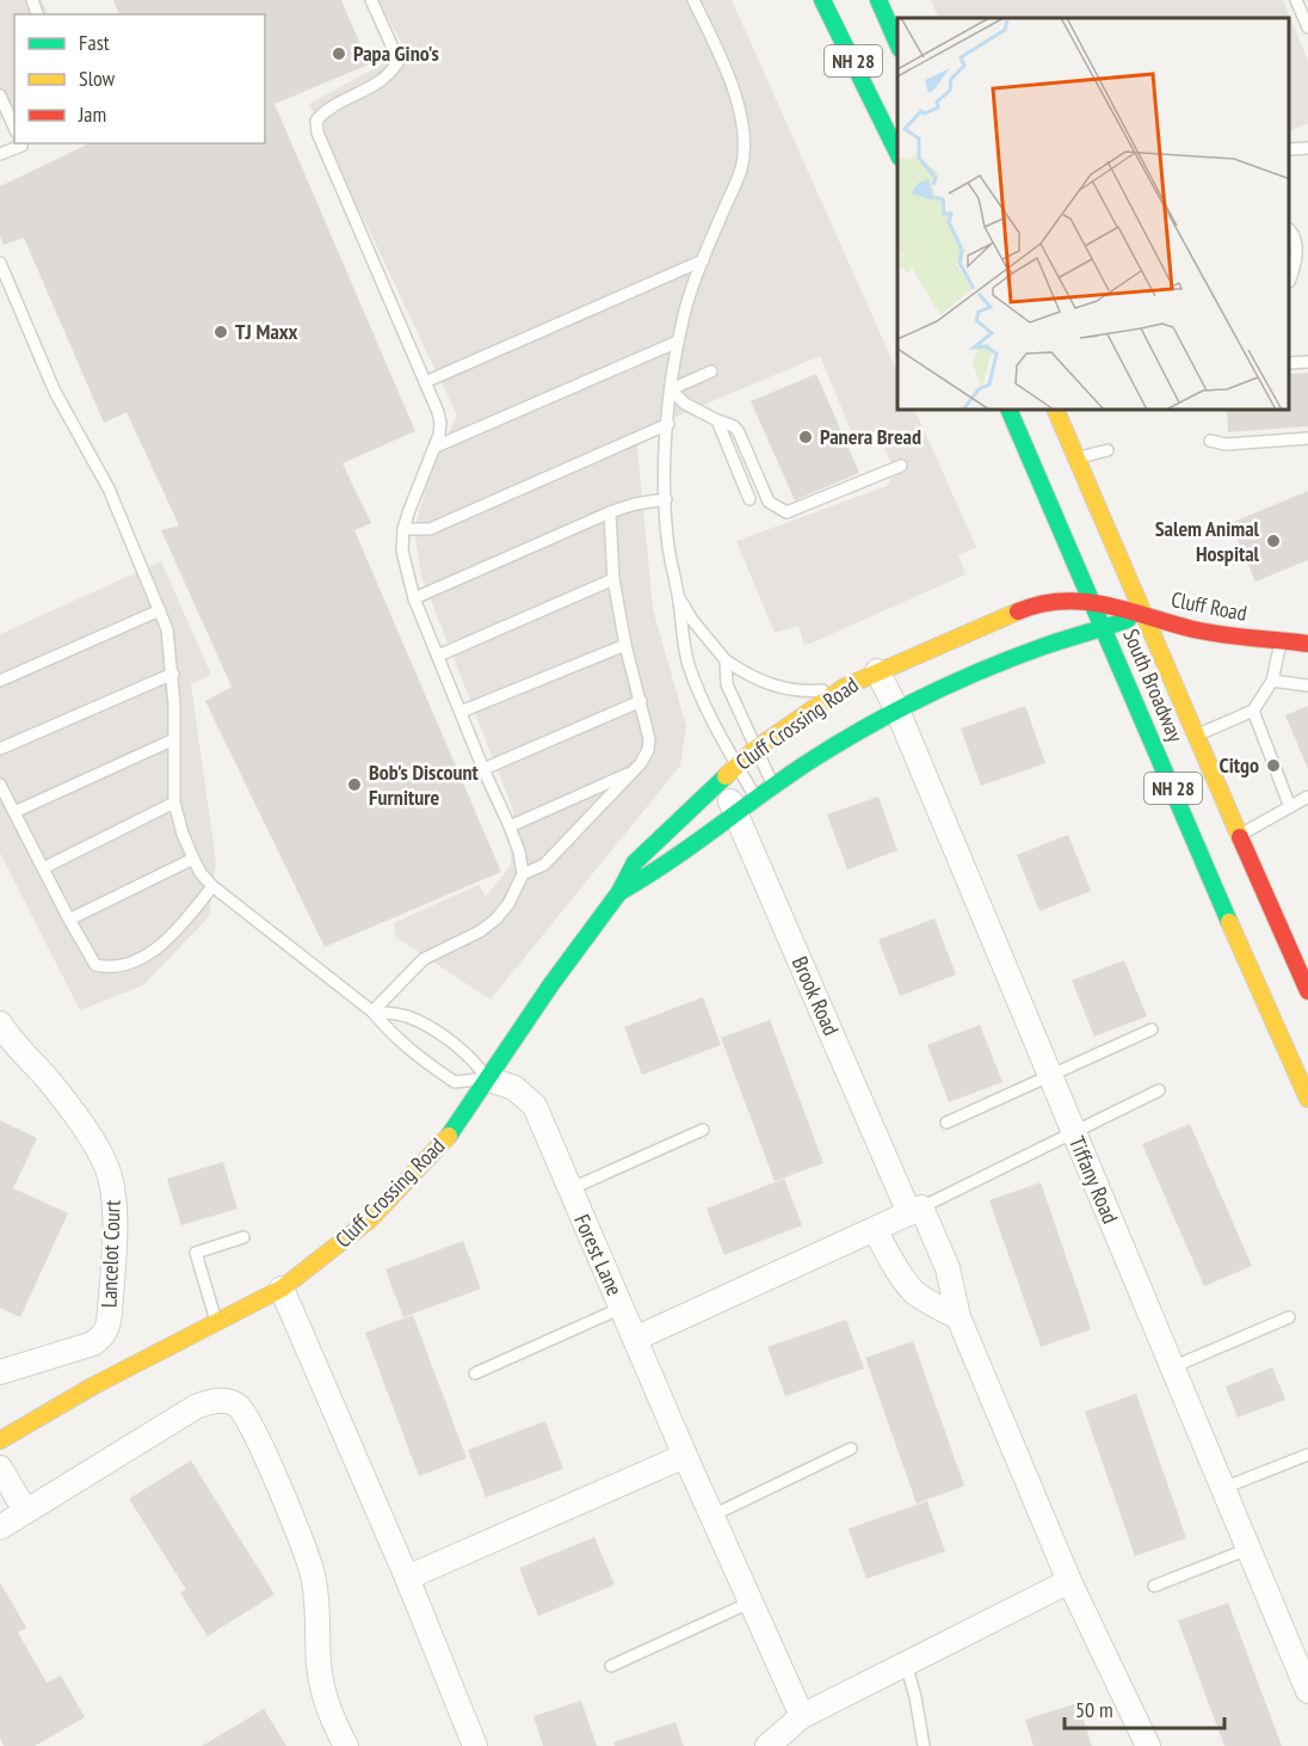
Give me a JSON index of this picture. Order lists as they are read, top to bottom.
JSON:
{
  "streets": {
    "street": [
      "NH 28",
      "Cluff Road",
      "South Broadway",
      "Cluff Crossing Road",
      "Brook Road",
      "Tiffany Road",
      "Lancelot Court",
      "Forest Lane"
    ]
  },
  "crossings": [
    ["Cluff Road", "South Broadway"],
    ["Cluff Road", "Cluff Crossing Road"],
    ["South Broadway", "Cluff Crossing Road"],
    ["Cluff Crossing Road", "Brook Road"],
    ["Cluff Crossing Road", "Tiffany Road"],
    ["Cluff Crossing Road", "Forest Lane"]
  ],
  "places": [
    "Papa Gino's",
    "TJ Maxx",
    "Panera Bread",
    "Salem Animal Hospital",
    "Citgo",
    "Bob's Discount Furniture"
  ],
  "legend": ["Fast", "Slow", "Jam"],
  "scale_bar": "50 m"
}
